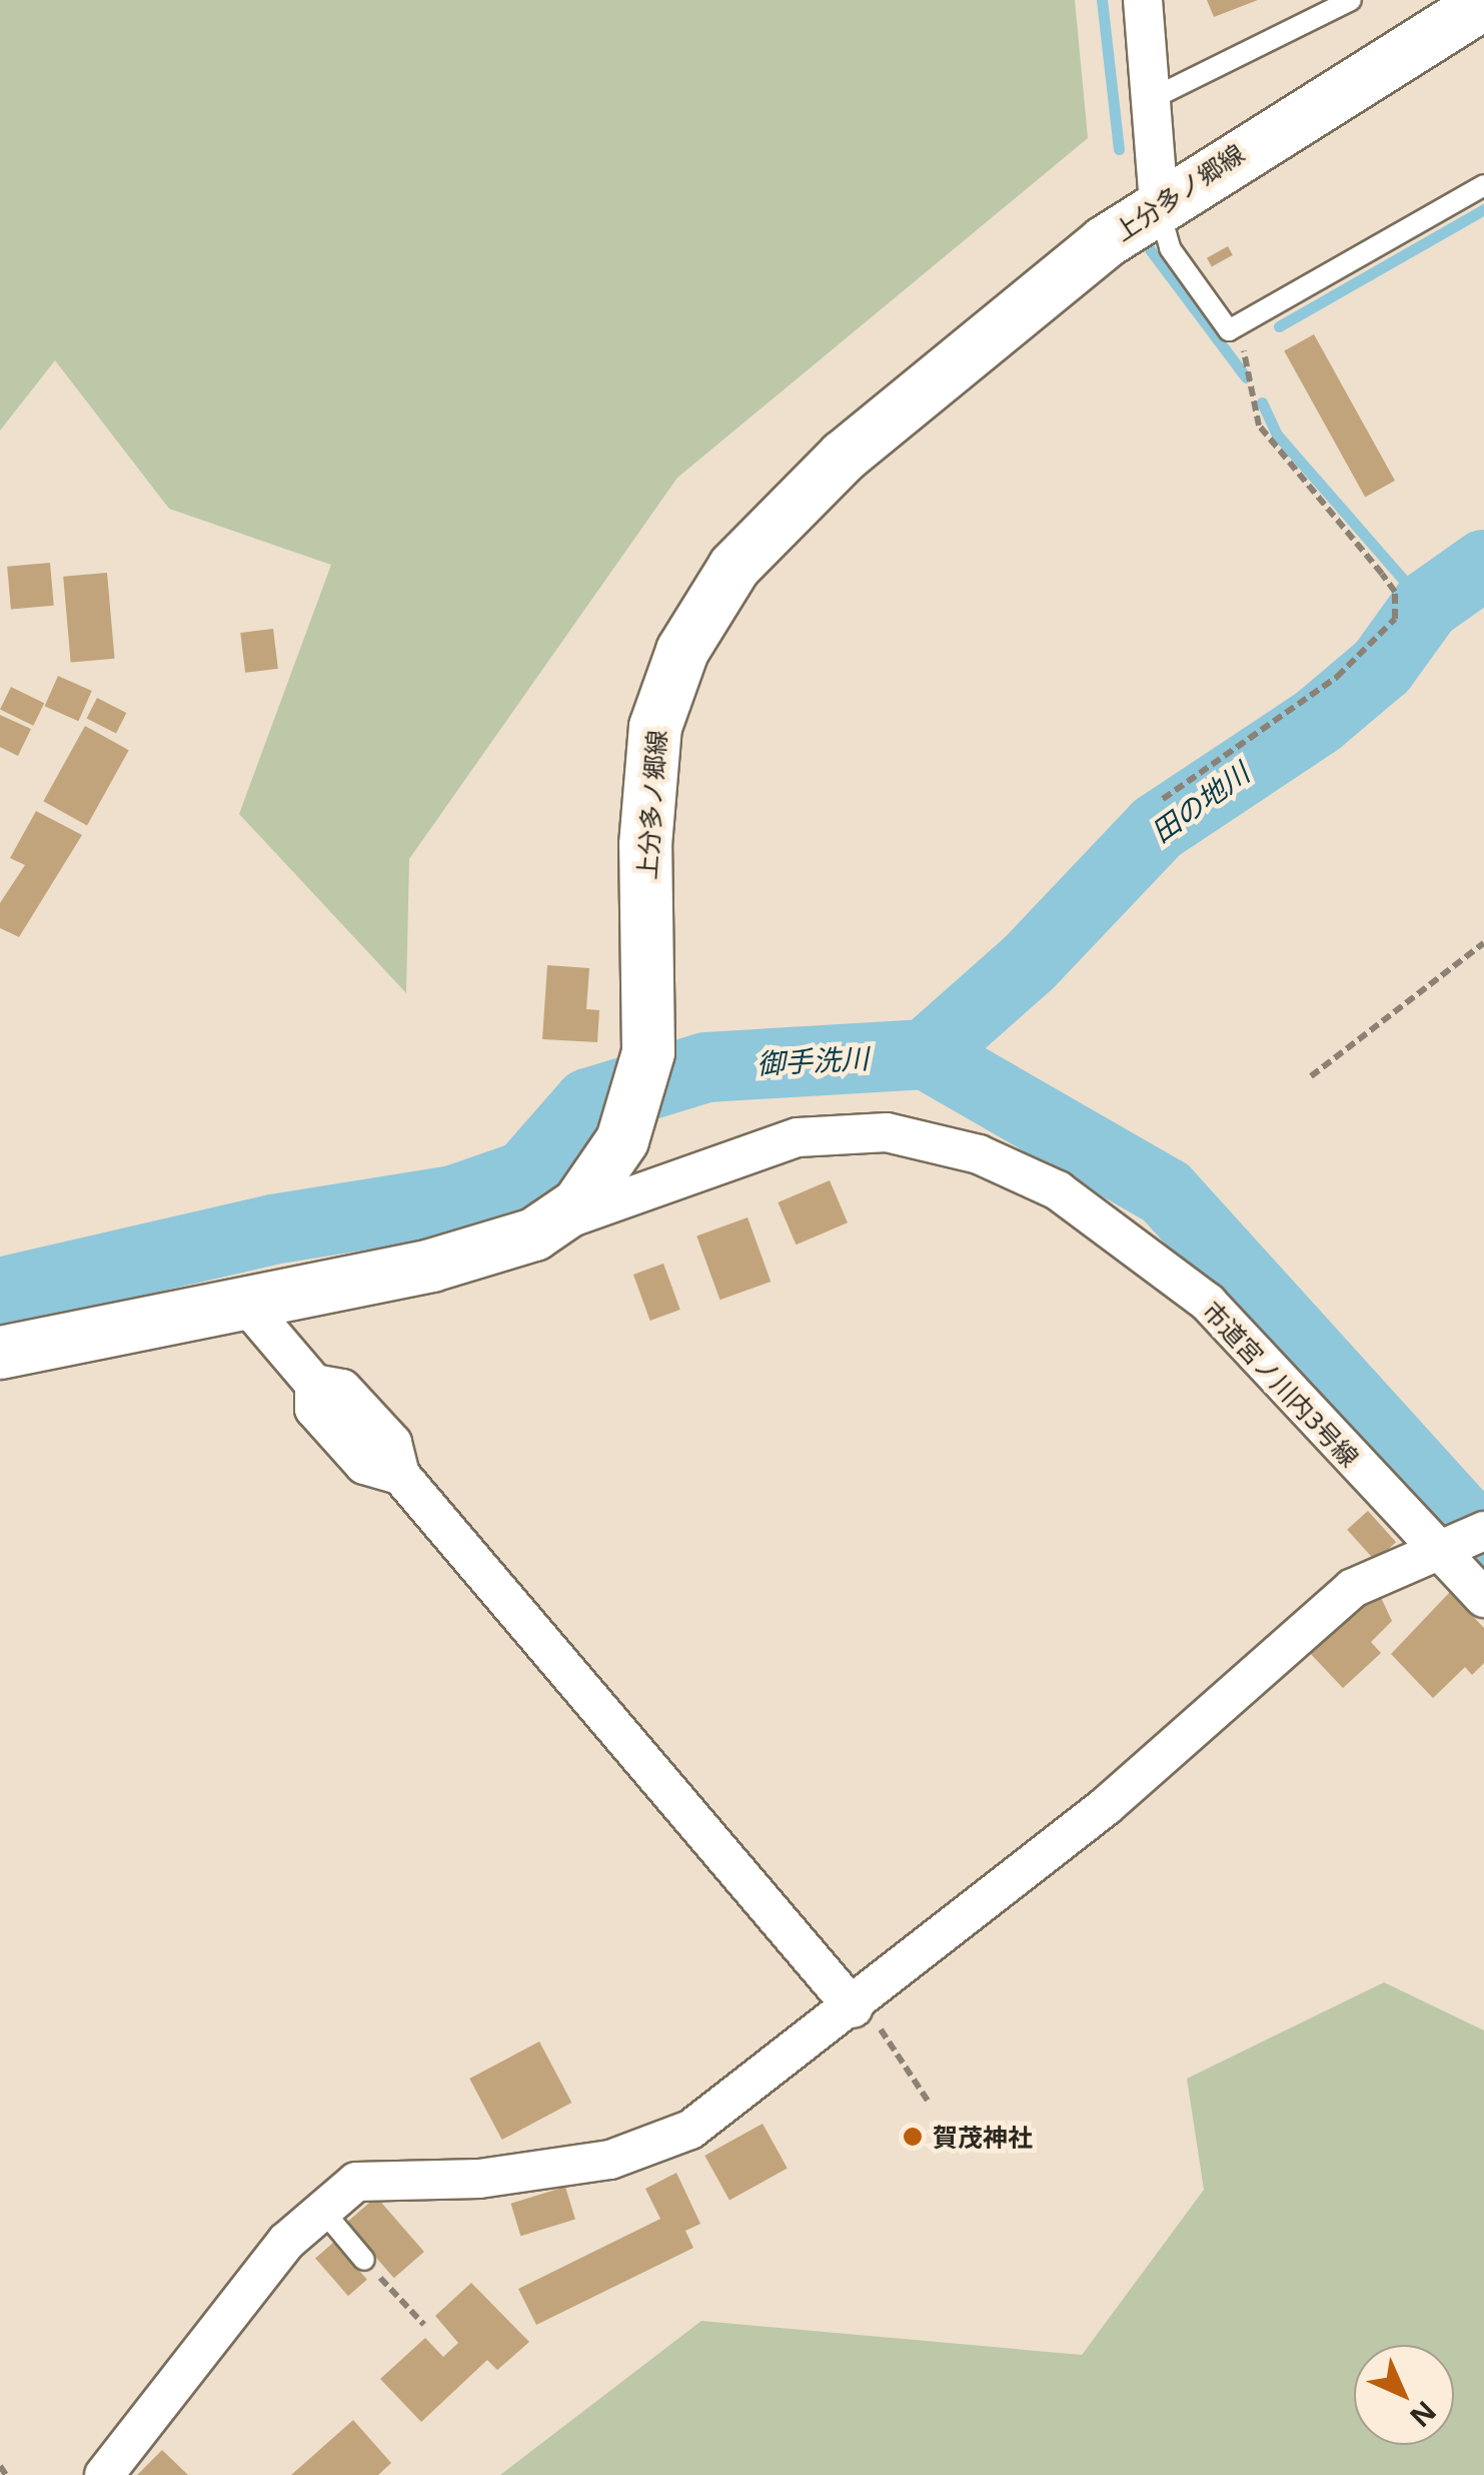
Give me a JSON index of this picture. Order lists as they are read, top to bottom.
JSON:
{
  "streets": {
    "main road": ["上分多ノ郷線"],
    "street": ["市道宮ノ川内3号線"]
  },
  "crossings": [
    ["上分多ノ郷線", "市道宮ノ川内3号線"]
  ],
  "water": ["田の地川", "御手洗川"],
  "places": ["賀茂神社"],
  "north": "bottom right"
}
